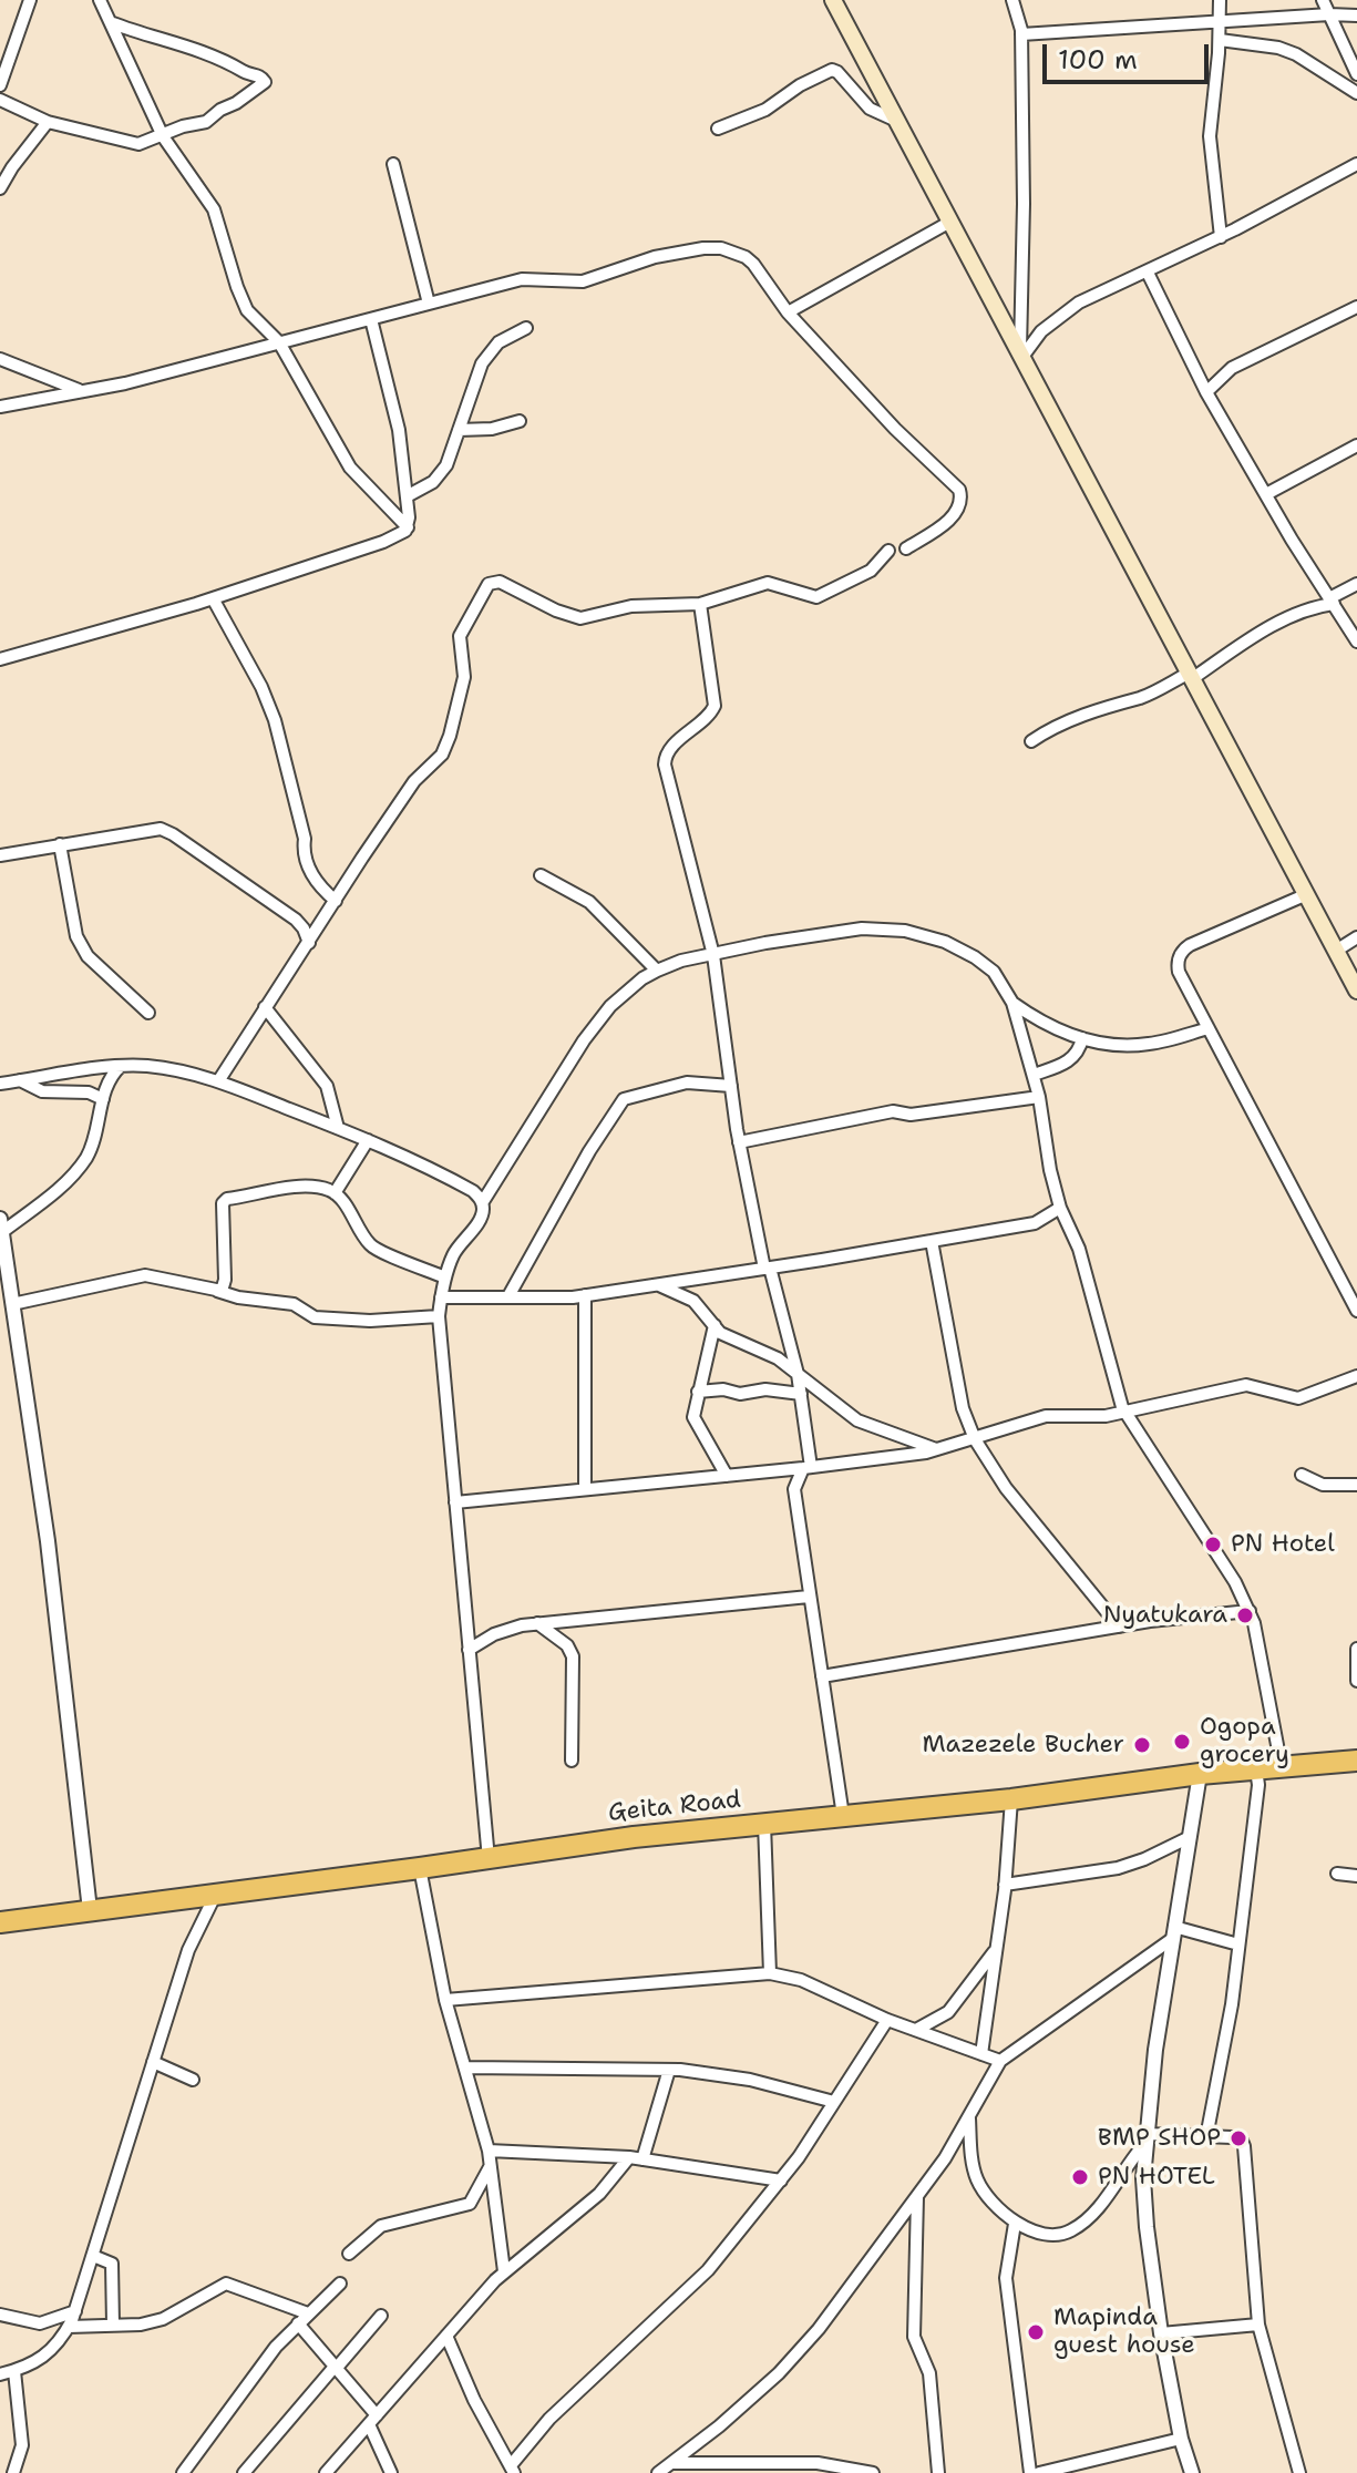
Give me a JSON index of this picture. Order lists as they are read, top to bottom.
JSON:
{
  "streets": {
    "highway": ["Geita Road"]
  },
  "places": [
    "PN Hotel",
    "Nyatukara",
    "Ogopa grocery",
    "Mazezele Bucher",
    "BMP SHOP",
    "PN HOTEL",
    "Mapinda guest house"
  ],
  "scale_bar": "100 m"
}
